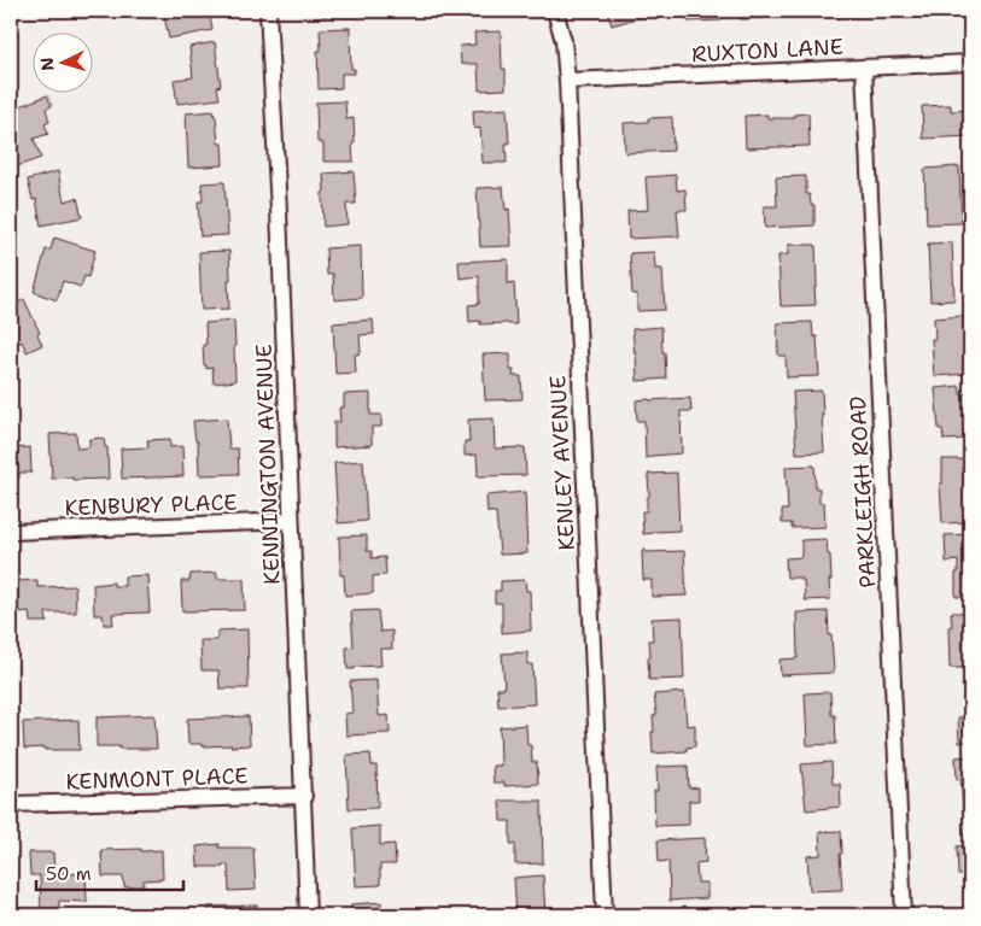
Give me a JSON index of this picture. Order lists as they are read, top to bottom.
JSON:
{
  "streets": {
    "street": [
      "RUXTON LANE",
      "KENLEY AVENUE",
      "KENNINGTON AVENUE",
      "PARKLEIGH ROAD",
      "KENBURY PLACE",
      "KENMONT PLACE"
    ]
  },
  "crossings": [
    ["RUXTON LANE", "KENLEY AVENUE"],
    ["RUXTON LANE", "PARKLEIGH ROAD"],
    ["KENNINGTON AVENUE", "KENBURY PLACE"],
    ["KENNINGTON AVENUE", "KENMONT PLACE"]
  ],
  "scale_bar": "50 m",
  "north": "left"
}
